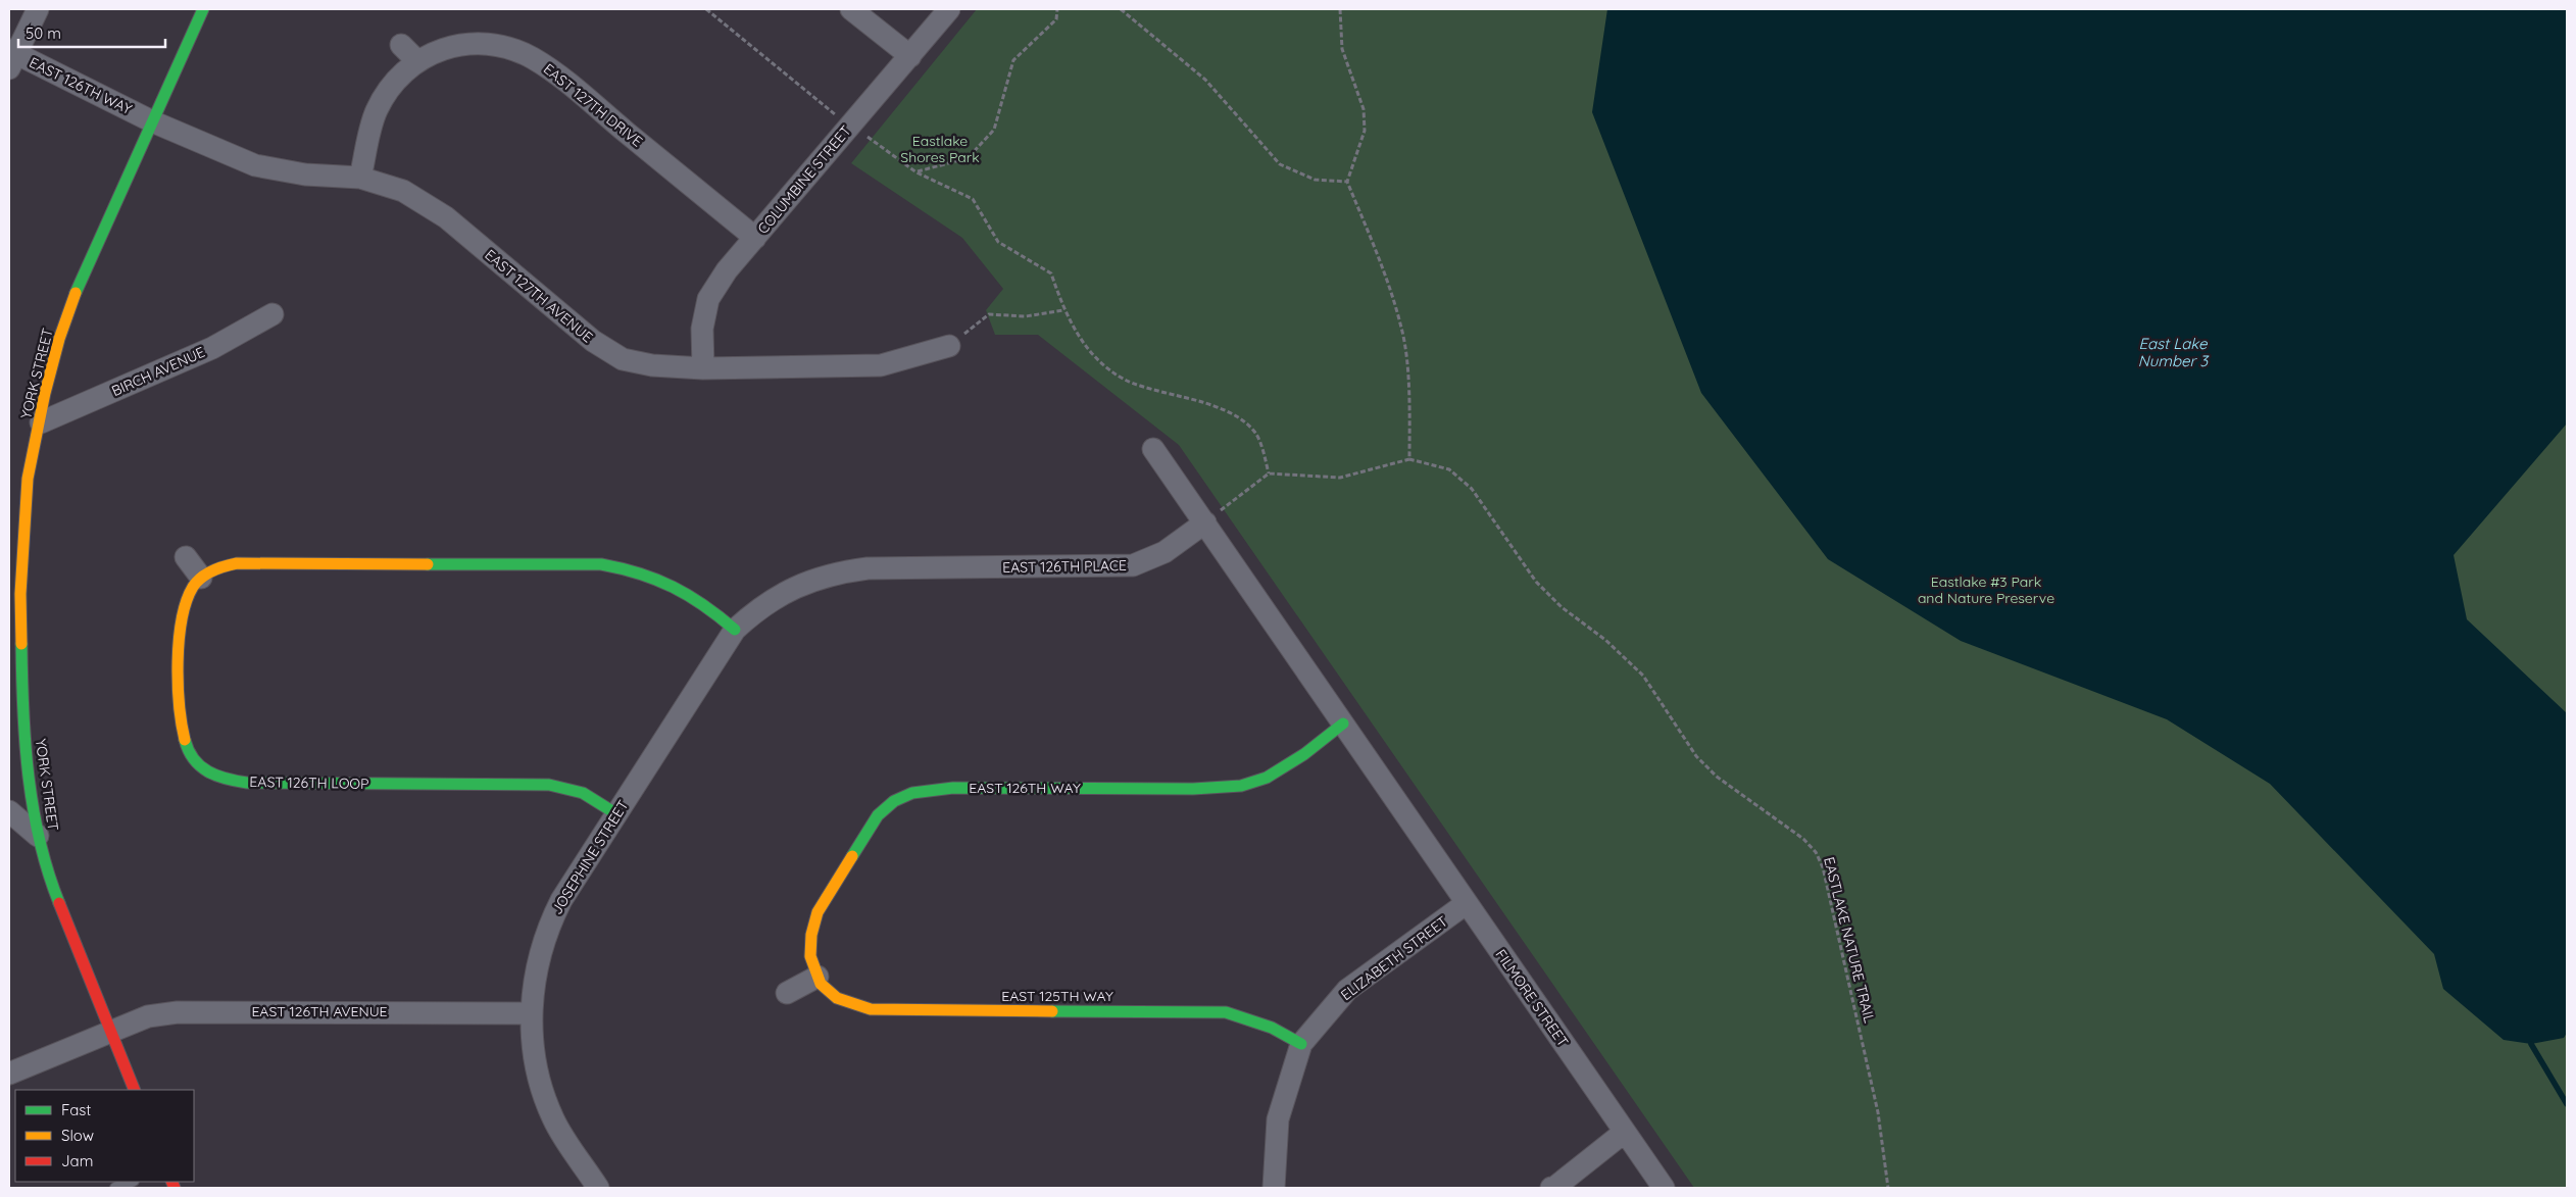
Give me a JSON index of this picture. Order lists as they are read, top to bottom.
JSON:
{
  "streets": {
    "street": [
      "EAST 126TH WAY",
      "EAST 127TH DRIVE",
      "COLUMBINE STREET",
      "EAST 127TH AVENUE",
      "BIRCH AVENUE",
      "YORK STREET",
      "EAST 126TH PLACE",
      "EAST 126TH LOOP",
      "JOSEPHINE STREET",
      "ELIZABETH STREET",
      "EAST 125TH WAY",
      "FILMORE STREET",
      "EAST 126TH AVENUE"
    ],
    "path": ["EASTLAKE NATURE TRAIL"]
  },
  "crossings": [
    ["EAST 126TH WAY", "EAST 127TH AVENUE"],
    ["EAST 126TH WAY", "YORK STREET"],
    ["EAST 126TH WAY", "EAST 125TH WAY"],
    ["EAST 126TH WAY", "FILMORE STREET"],
    ["EAST 127TH DRIVE", "COLUMBINE STREET"],
    ["EAST 127TH DRIVE", "EAST 127TH AVENUE"],
    ["COLUMBINE STREET", "EAST 127TH AVENUE"],
    ["EAST 127TH AVENUE", "YORK STREET"],
    ["BIRCH AVENUE", "YORK STREET"],
    ["YORK STREET", "EAST 126TH AVENUE"],
    ["EAST 126TH PLACE", "EAST 126TH LOOP"],
    ["EAST 126TH PLACE", "JOSEPHINE STREET"],
    ["EAST 126TH LOOP", "JOSEPHINE STREET"],
    ["JOSEPHINE STREET", "EAST 126TH AVENUE"],
    ["ELIZABETH STREET", "EAST 125TH WAY"],
    ["ELIZABETH STREET", "FILMORE STREET"]
  ],
  "water": ["East Lake Number 3"],
  "parks": ["Eastlake Shores Park", "Eastlake #3 Park and Nature Preserve"],
  "legend": ["Fast", "Slow", "Jam"],
  "scale_bar": "50 m"
}
